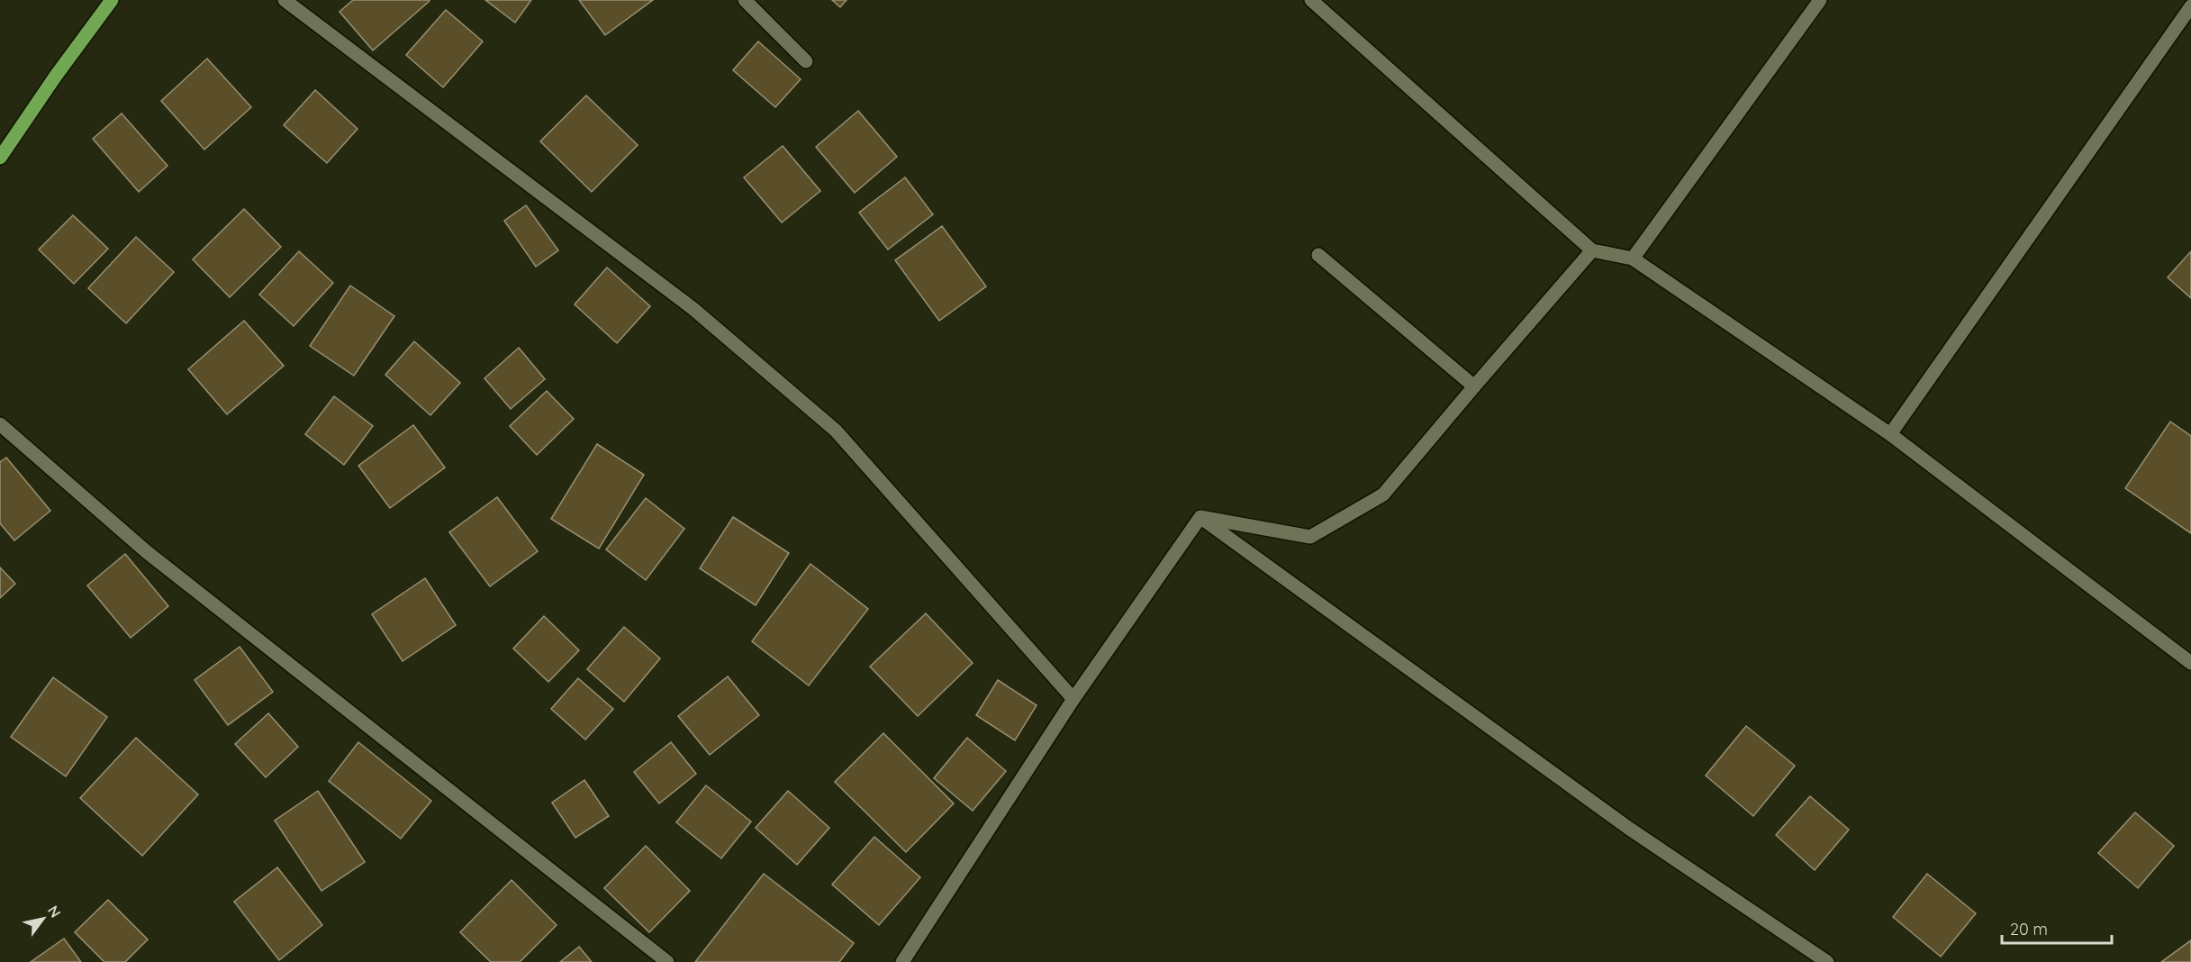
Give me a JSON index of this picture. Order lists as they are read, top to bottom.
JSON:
{
  "scale_bar": "20 m",
  "north": "top right"
}
